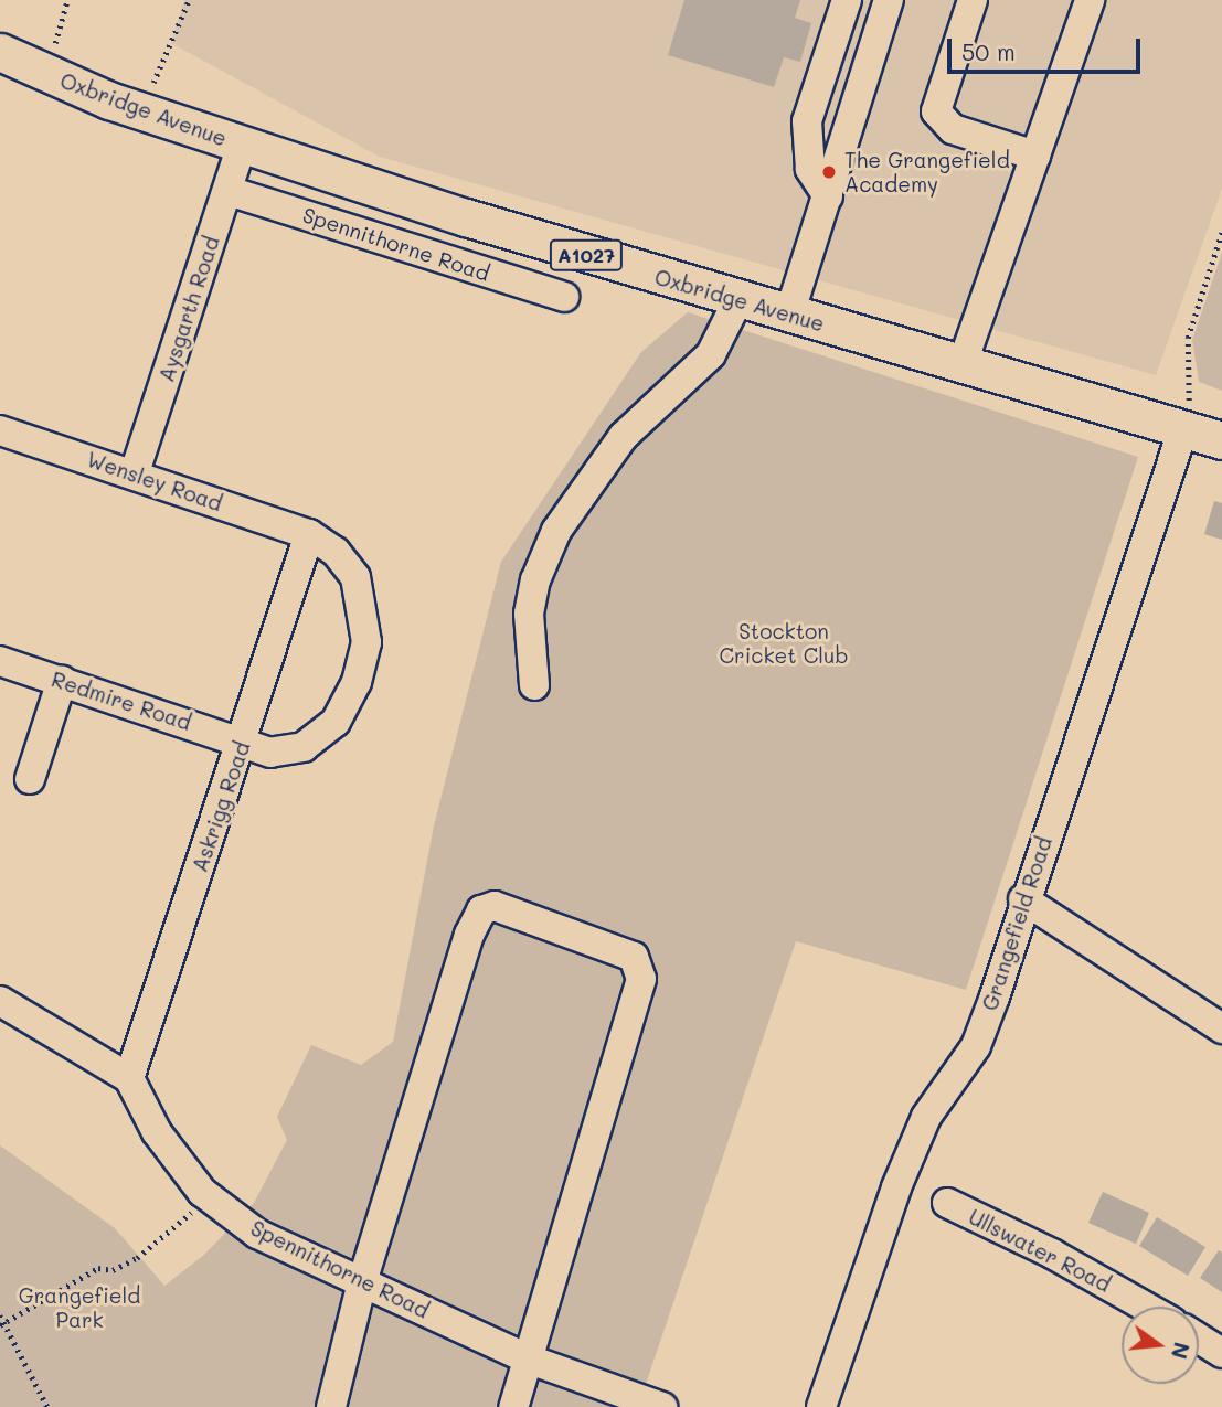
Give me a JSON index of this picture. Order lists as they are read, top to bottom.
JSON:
{
  "streets": {
    "main road": ["Oxbridge Avenue", "A1027"],
    "street": [
      "Spennithorne Road",
      "Aysgarth Road",
      "Wensley Road",
      "Redmire Road",
      "Askrigg Road",
      "Grangefield Road",
      "Ullswater Road"
    ]
  },
  "crossings": [
    ["Oxbridge Avenue", "Aysgarth Road"],
    ["Oxbridge Avenue", "Grangefield Road"],
    ["Spennithorne Road", "Aysgarth Road"],
    ["Spennithorne Road", "Askrigg Road"],
    ["Aysgarth Road", "Wensley Road"],
    ["Wensley Road", "Askrigg Road"],
    ["Redmire Road", "Askrigg Road"]
  ],
  "parks": ["Stockton Cricket Club", "Grangefield Park"],
  "places": ["The Grangefield Academy"],
  "scale_bar": "50 m",
  "north": "right"
}
